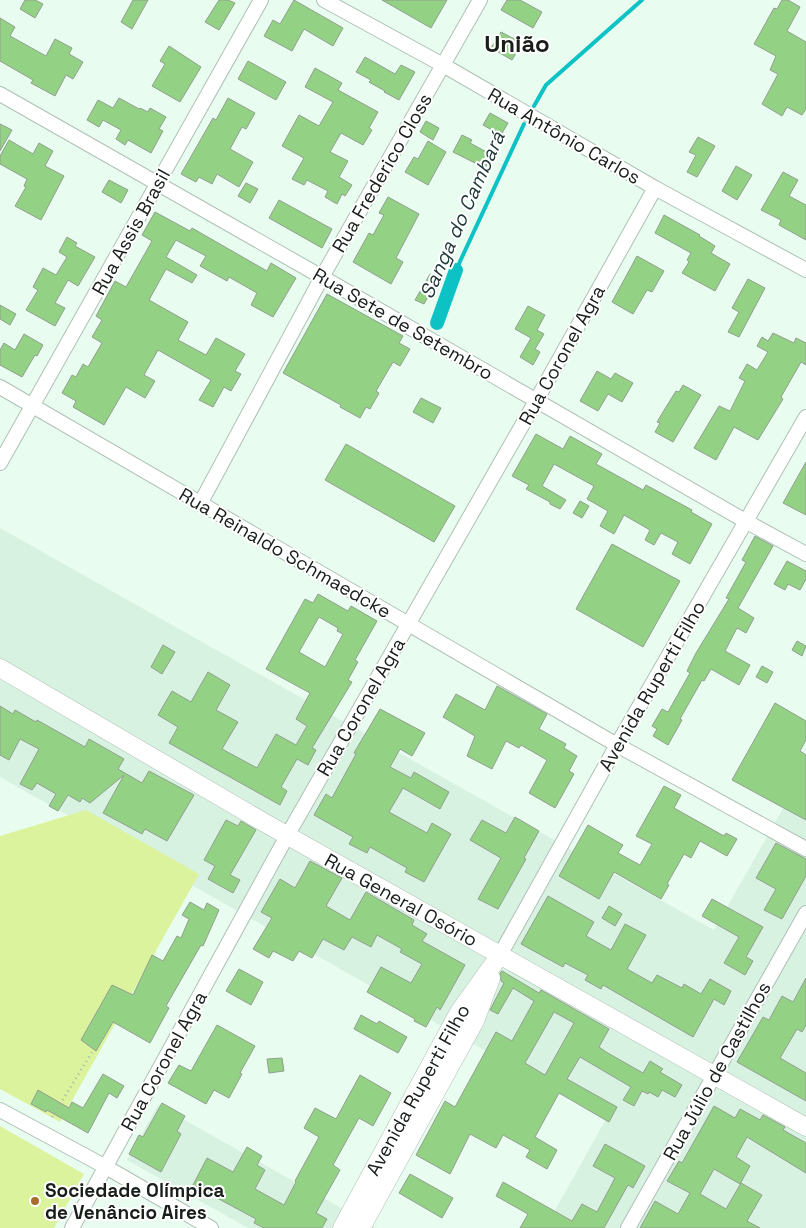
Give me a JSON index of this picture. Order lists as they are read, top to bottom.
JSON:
{
  "streets": {
    "main road": ["Avenida Ruperti Filho", "Rua General Osório"],
    "street": [
      "Rua Antônio Carlos",
      "Rua Frederico Closs",
      "Rua Assis Brasil",
      "Rua Sete de Setembro",
      "Rua Coronel Agra",
      "Rua Reinaldo Schmaedcke",
      "Rua Júlio de Castilhos"
    ]
  },
  "crossings": [
    ["Rua Antônio Carlos", "Rua Frederico Closs"],
    ["Rua Antônio Carlos", "Rua Coronel Agra"],
    ["Rua Frederico Closs", "Rua Sete de Setembro"],
    ["Rua Frederico Closs", "Rua Reinaldo Schmaedcke"],
    ["Rua Assis Brasil", "Rua Sete de Setembro"],
    ["Rua Assis Brasil", "Rua Reinaldo Schmaedcke"],
    ["Rua Sete de Setembro", "Rua Coronel Agra"],
    ["Rua Sete de Setembro", "Avenida Ruperti Filho"],
    ["Rua Coronel Agra", "Rua Reinaldo Schmaedcke"],
    ["Rua Coronel Agra", "Rua General Osório"],
    ["Rua Reinaldo Schmaedcke", "Avenida Ruperti Filho"],
    ["Avenida Ruperti Filho", "Rua General Osório"],
    ["Rua General Osório", "Rua Júlio de Castilhos"]
  ],
  "districts": ["União"],
  "water": ["Sanga do Cambará"],
  "places": ["Sociedade Olímpica de Venâncio Aires"]
}
